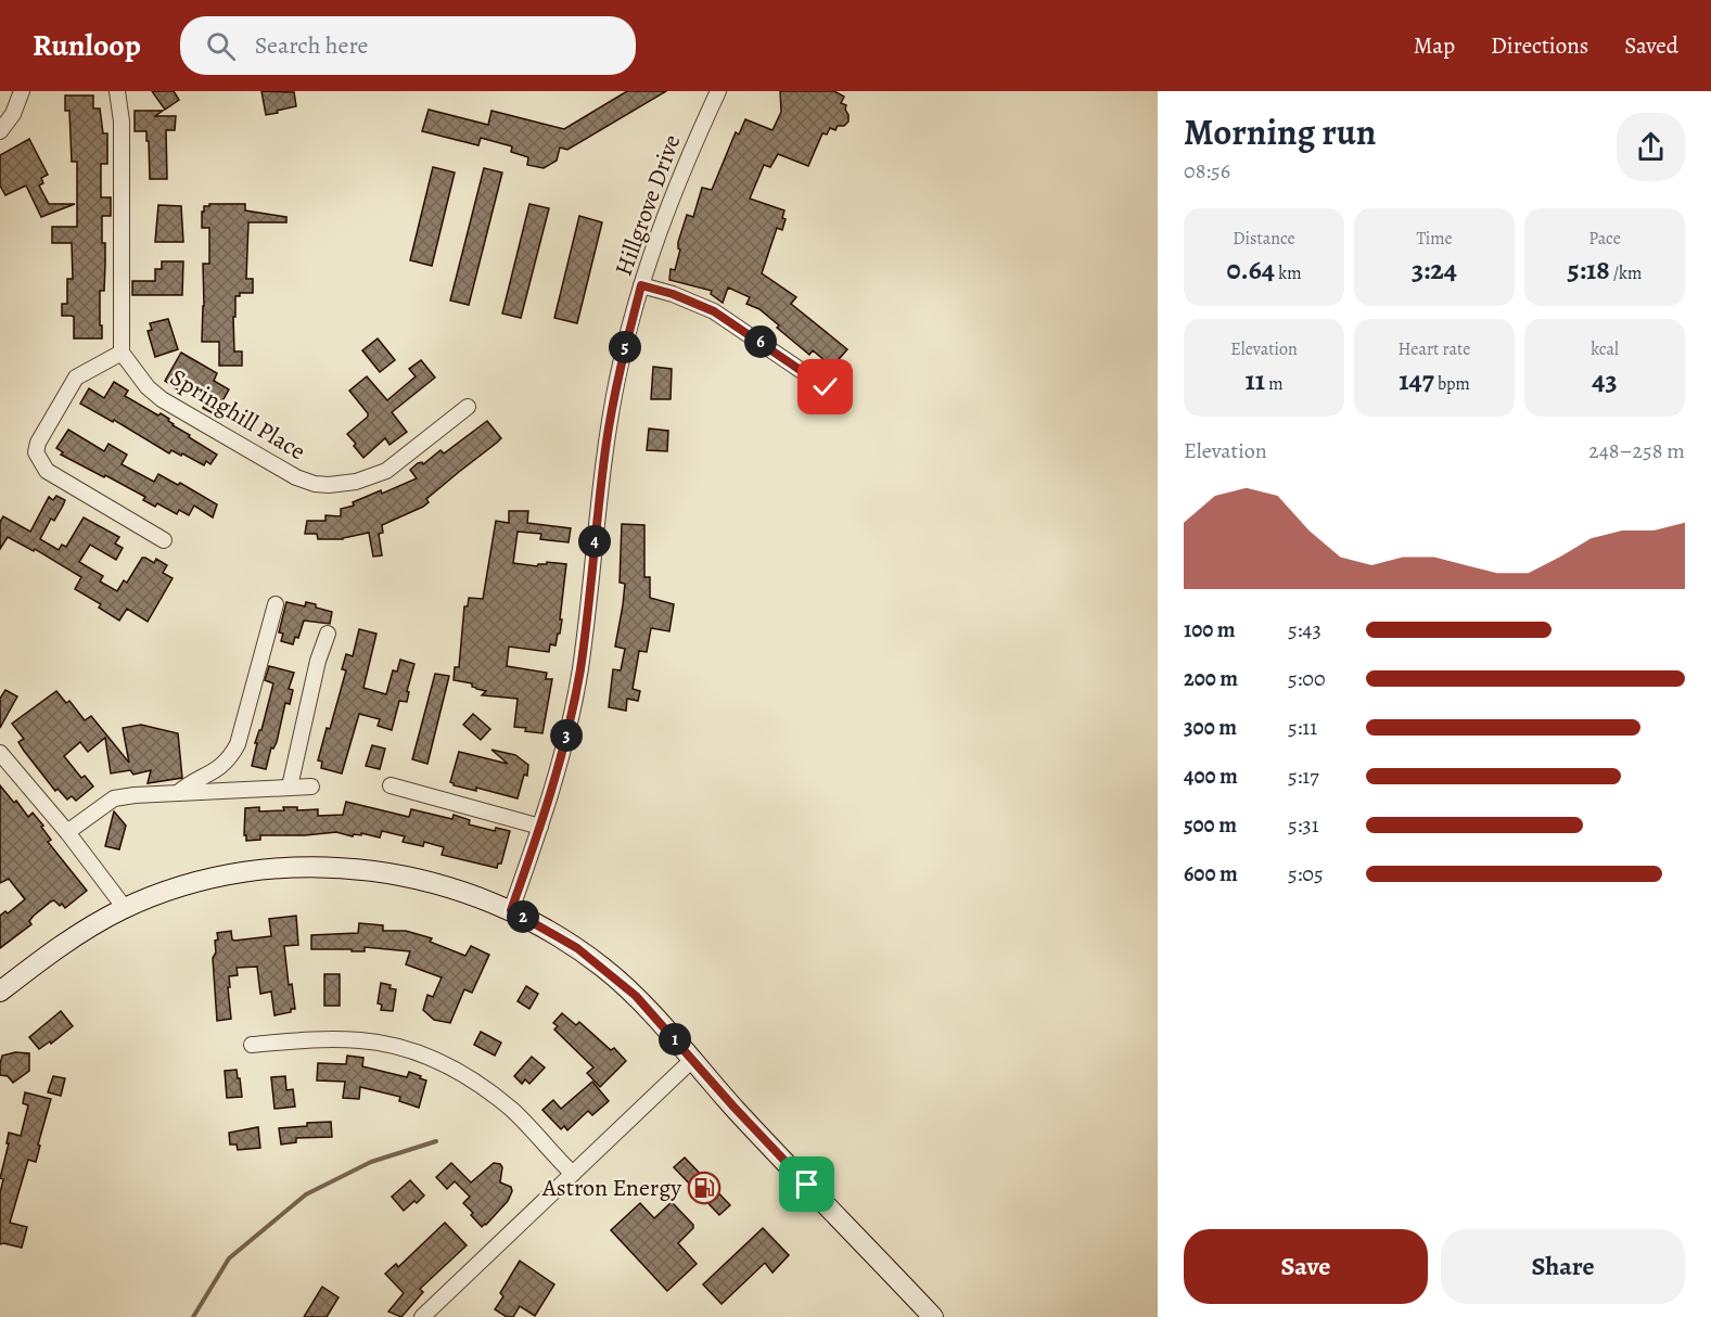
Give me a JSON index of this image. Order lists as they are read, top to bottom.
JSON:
{
  "streets": {
    "street": ["Hillgrove Drive", "Springhill Place"]
  },
  "places": {
    "fuel station": ["Astron Energy"]
  },
  "page": {
    "header": "Runloop",
    "search": "Search here",
    "nav": ["Map", "Directions", "Saved"],
    "heading": ["Morning run", "08:56"],
    "stats": [
      ["Distance", "0.64 km"],
      ["Time", "3:24"],
      ["Pace", "5:18 /km"],
      ["Elevation", "11 m"],
      ["Heart rate", "147 bpm"],
      ["kcal", "43"]
    ],
    "pins": [
      "6",
      "5",
      "4",
      "3",
      "2",
      "1"
    ],
    "chart": ["Elevation", "248–258 m"],
    "list": [
      {
        "name": "100 m",
        "note": "5:43"
      },
      {
        "name": "200 m",
        "note": "5:00"
      },
      {
        "name": "300 m",
        "note": "5:11"
      },
      {
        "name": "400 m",
        "note": "5:17"
      },
      {
        "name": "500 m",
        "note": "5:31"
      },
      {
        "name": "600 m",
        "note": "5:05"
      }
    ],
    "buttons": ["Save", "Share"]
  }
}
